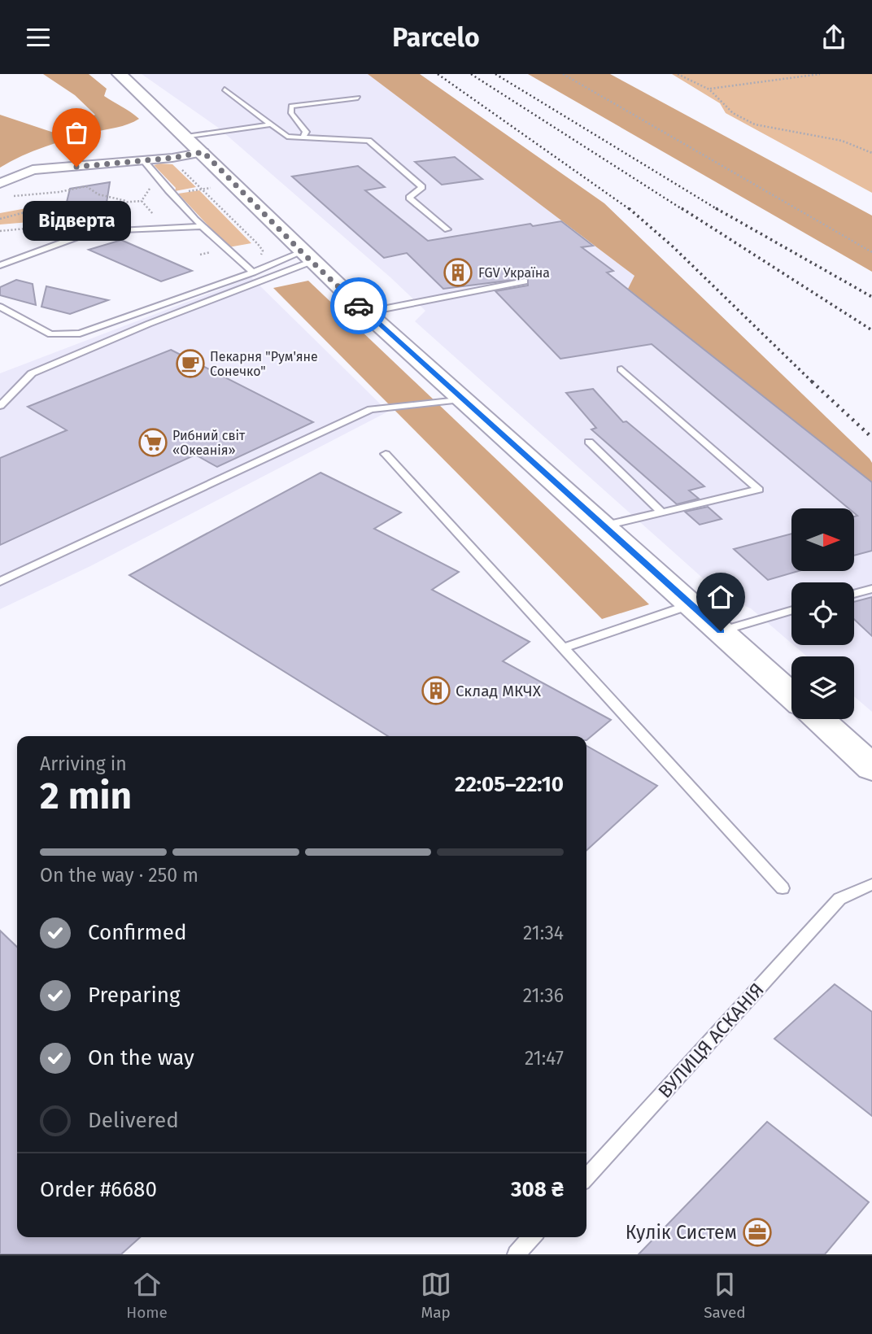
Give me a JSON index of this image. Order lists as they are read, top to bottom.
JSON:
{
  "streets": {
    "lane": ["ВУЛИЦЯ АСКАНІЯ"]
  },
  "places": {
    "other": ["Відверта"],
    "building": ["FGV Україна", "Склад МКЧХ"],
    "cafe": ["Пекарня \"Рум'яне Сонечко\""],
    "supermarket": ["Рибний світ «Океанія»"],
    "office": ["Кулік Систем"]
  },
  "north": "right",
  "page": {
    "header": "Parcelo",
    "bubble": "Відверта",
    "heading": ["2 min", "Arriving in", "22:05–22:10"],
    "panel": ["Order #6680", "308 ₴"],
    "bar": "On the way · 250 m",
    "list": [
      ["Confirmed", "21:34"],
      ["Preparing", "21:36"],
      ["On the way", "21:47"],
      "Delivered"
    ],
    "tabs": ["Home", "Map", "Saved"]
  }
}
